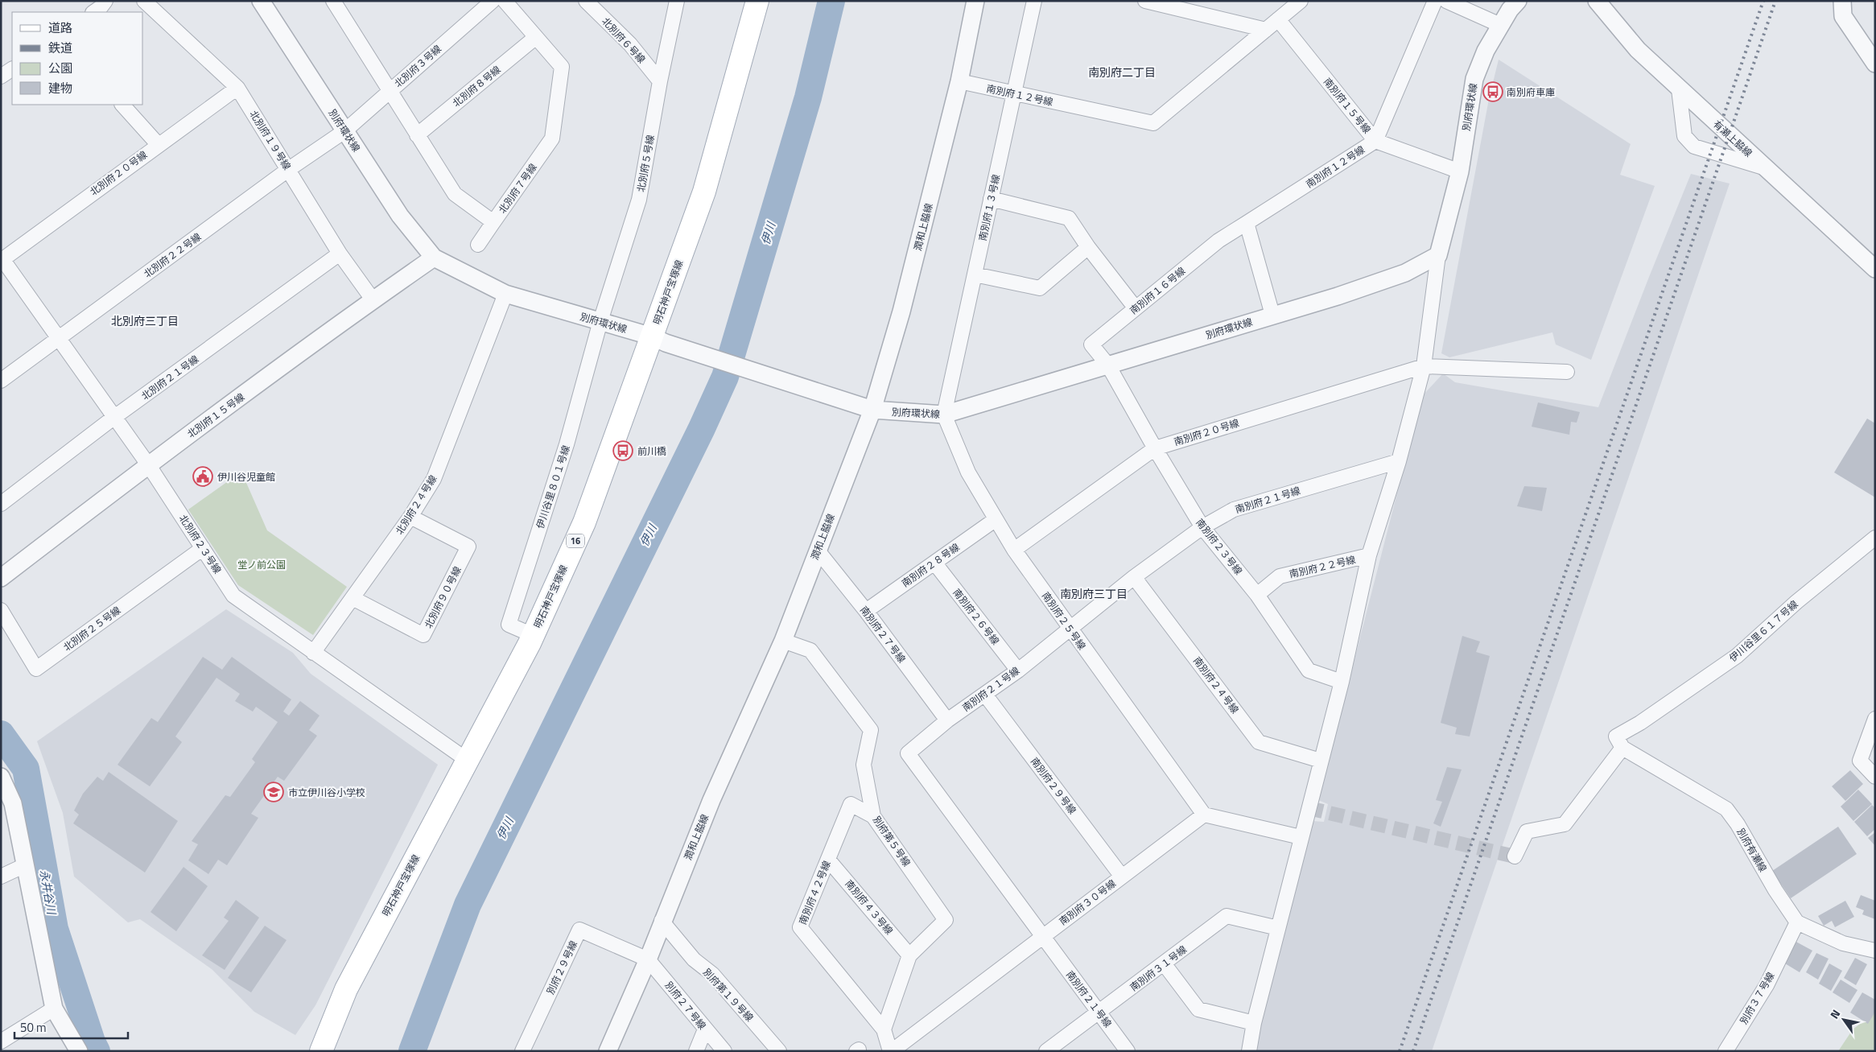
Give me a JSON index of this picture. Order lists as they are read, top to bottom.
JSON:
{
  "streets": {
    "main road": ["明石神戸宝塚線", "16"],
    "street": [
      "北別府６号線",
      "北別府３号線",
      "北別府８号線",
      "南別府１２号線",
      "南別府１５号線",
      "別府環状線",
      "有瀬上脇線",
      "北別府１９号線",
      "北別府５号線",
      "北別府２０号線",
      "北別府７号線",
      "南別府１３号線",
      "潤和上脇線",
      "北別府２２号線",
      "南別府１６号線",
      "北別府２１号線",
      "北別府１５号線",
      "南別府２０号線",
      "伊川谷里８０１号線",
      "南別府２１号線",
      "北別府２４号線",
      "北別府２３号線",
      "南別府２３号線",
      "南別府２８号線",
      "南別府２２号線",
      "北別府９０号線",
      "南別府２６号線",
      "南別府２５号線",
      "北別府２５号線",
      "伊川谷里６１７号線",
      "南別府２７号線",
      "南別府２４号線",
      "南別府２９号線",
      "別府第５号線",
      "別府有瀬線",
      "南別府４２号線",
      "南別府３０号線",
      "南別府４３号線",
      "別府２９号線",
      "南別府３１号線",
      "別府第１９号線",
      "別府３７号線",
      "別府２７号線"
    ]
  },
  "crossings": [
    ["北別府６号線", "北別府５号線"],
    ["北別府３号線", "別府環状線"],
    ["北別府３号線", "北別府７号線"],
    ["北別府３号線", "北別府２２号線"],
    ["北別府８号線", "北別府７号線"],
    ["南別府１２号線", "南別府１５号線"],
    ["南別府１２号線", "南別府１３号線"],
    ["南別府１２号線", "潤和上脇線"],
    ["南別府１２号線", "南別府１６号線"],
    ["南別府１５号線", "別府環状線"],
    ["別府環状線", "北別府５号線"],
    ["別府環状線", "南別府１３号線"],
    ["別府環状線", "潤和上脇線"],
    ["別府環状線", "北別府２２号線"],
    ["別府環状線", "南別府１６号線"],
    ["別府環状線", "明石神戸宝塚線"],
    ["別府環状線", "北別府１５号線"],
    ["別府環状線", "伊川谷里８０１号線"],
    ["別府環状線", "北別府２４号線"],
    ["別府環状線", "南別府２３号線"],
    ["別府環状線", "南別府２５号線"],
    ["北別府１９号線", "北別府２０号線"],
    ["北別府１９号線", "北別府２２号線"],
    ["北別府１９号線", "北別府２１号線"],
    ["北別府１９号線", "北別府１５号線"],
    ["北別府５号線", "伊川谷里８０１号線"],
    ["北別府２０号線", "北別府２３号線"],
    ["南別府１３号線", "南別府２５号線"],
    ["潤和上脇線", "南別府２７号線"],
    ["潤和上脇線", "別府第５号線"],
    ["潤和上脇線", "別府２９号線"],
    ["潤和上脇線", "別府第１９号線"],
    ["潤和上脇線", "別府２７号線"],
    ["北別府２２号線", "北別府２３号線"],
    ["南別府１６号線", "南別府２３号線"],
    ["明石神戸宝塚線", "伊川谷里８０１号線"],
    ["明石神戸宝塚線", "北別府２３号線"],
    ["北別府２１号線", "北別府２３号線"],
    ["北別府１５号線", "北別府２３号線"],
    ["南別府２０号線", "南別府２３号線"],
    ["南別府２０号線", "南別府２５号線"],
    ["南別府２１号線", "南別府２３号線"],
    ["南別府２１号線", "南別府２６号線"],
    ["南別府２１号線", "南別府２５号線"],
    ["南別府２１号線", "南別府２７号線"],
    ["南別府２１号線", "南別府２４号線"],
    ["南別府２１号線", "南別府２９号線"],
    ["南別府２１号線", "南別府３０号線"],
    ["南別府２１号線", "南別府３１号線"],
    ["北別府２４号線", "北別府２３号線"],
    ["北別府２４号線", "北別府９０号線"],
    ["北別府２３号線", "北別府２５号線"],
    ["南別府２３号線", "南別府２２号線"],
    ["南別府２８号線", "南別府２６号線"],
    ["南別府２８号線", "南別府２５号線"],
    ["南別府２８号線", "南別府２７号線"],
    ["南別府２５号線", "南別府３０号線"],
    ["伊川谷里６１７号線", "別府有瀬線"],
    ["南別府２９号線", "南別府３０号線"],
    ["別府第５号線", "南別府４２号線"],
    ["別府第５号線", "南別府４３号線"],
    ["別府有瀬線", "別府３７号線"],
    ["南別府４２号線", "南別府４３号線"],
    ["別府２９号線", "別府２７号線"]
  ],
  "districts": ["南別府二丁目", "北別府三丁目", "南別府三丁目"],
  "water": ["伊川", "永井谷川"],
  "parks": ["堂ノ前公園"],
  "places": {
    "bus stop": ["南別府車庫", "前川橋"],
    "public building": ["伊川谷児童館"],
    "school or university": ["市立伊川谷小学校"]
  },
  "legend": [
    "道路",
    "鉄道",
    "公園",
    "建物"
  ],
  "scale_bar": "50 m",
  "north": "top left"
}
